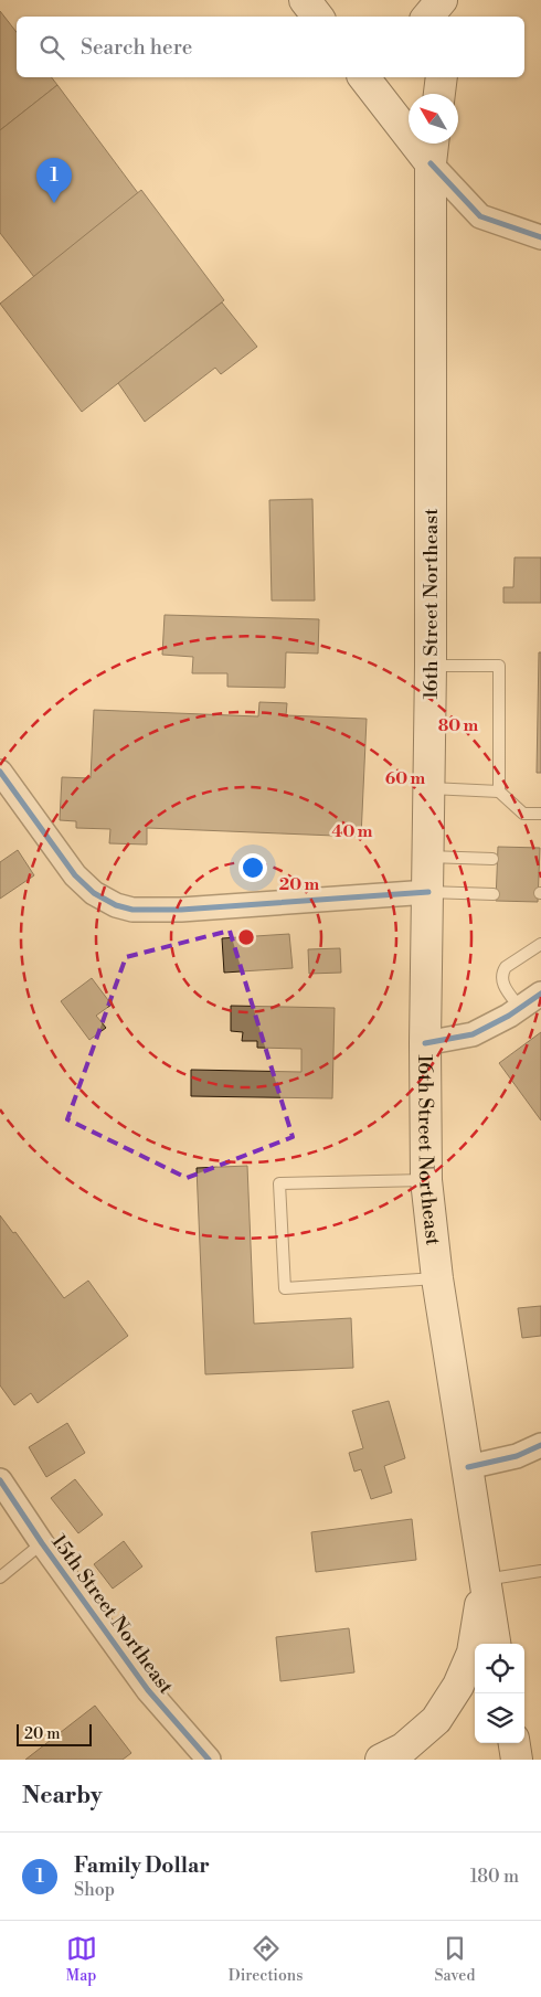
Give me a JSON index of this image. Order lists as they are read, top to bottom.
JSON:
{
  "streets": {
    "main road": ["16th Street Northeast"],
    "street": ["15th Street Northeast"]
  },
  "scale_bar": "20 m",
  "north": "top left",
  "page": {
    "search": "Search here",
    "pins": "1",
    "scale": "20 m",
    "heading": "Nearby",
    "list": [
      {
        "mark": "1",
        "name": "Family Dollar",
        "note": "Shop",
        "value": "180 m"
      }
    ],
    "nav": ["Map", "Directions", "Saved"]
  },
  "rings": [
    "80 m",
    "60 m",
    "40 m",
    "20 m"
  ]
}
